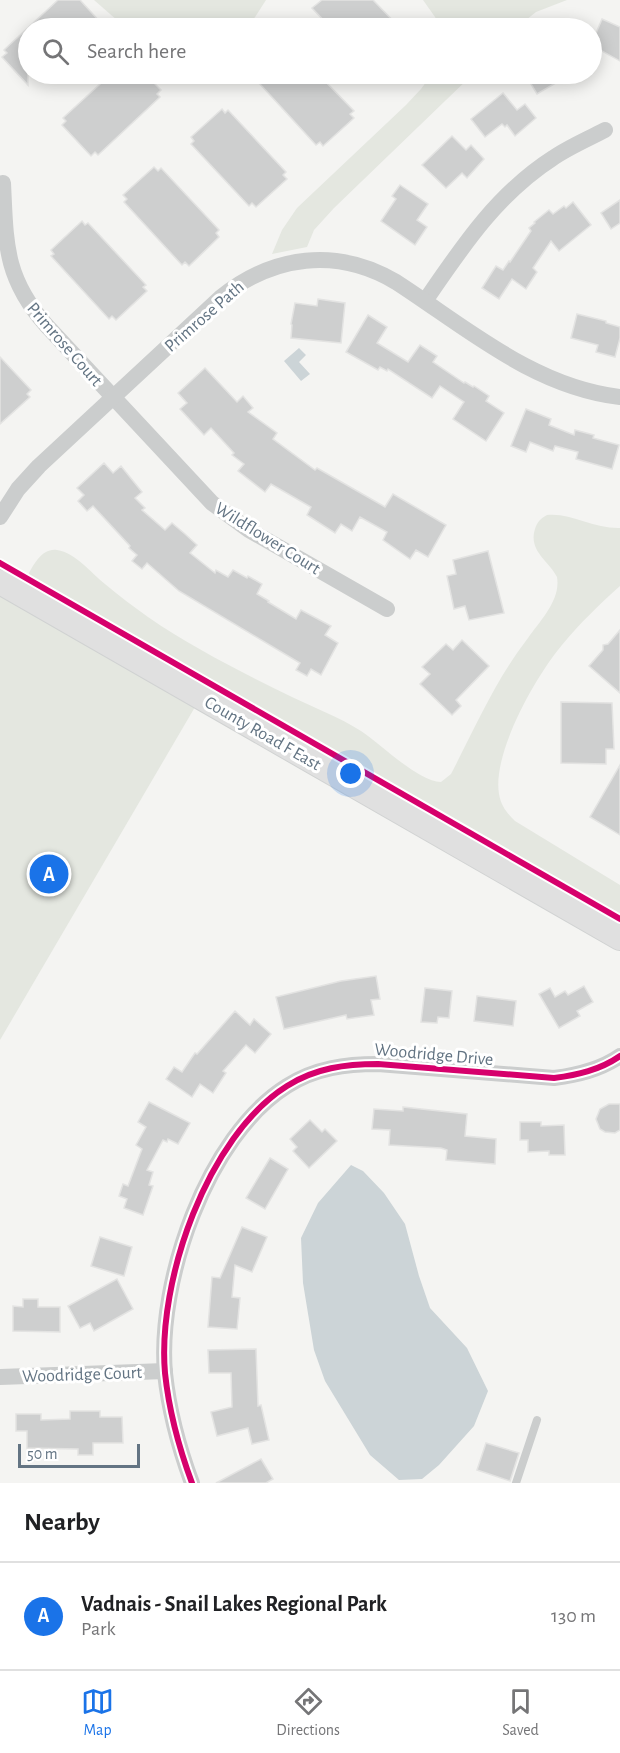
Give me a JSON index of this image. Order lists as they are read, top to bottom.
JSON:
{
  "streets": {
    "street": [
      "Primrose Path",
      "Primrose Court",
      "Wildflower Court",
      "County Road F East",
      "Woodridge Drive",
      "Woodridge Court"
    ]
  },
  "crossings": [
    ["Primrose Path", "Primrose Court"],
    ["Primrose Path", "Wildflower Court"],
    ["Primrose Court", "Wildflower Court"],
    ["Woodridge Drive", "Woodridge Court"]
  ],
  "scale_bar": "50 m",
  "page": {
    "search": "Search here",
    "pins": "A",
    "scale": "50 m",
    "heading": "Nearby",
    "list": [
      {
        "mark": "A",
        "name": "Vadnais - Snail Lakes Regional Park",
        "note": "Park",
        "value": "130 m"
      }
    ],
    "nav": ["Map", "Directions", "Saved"]
  }
}
